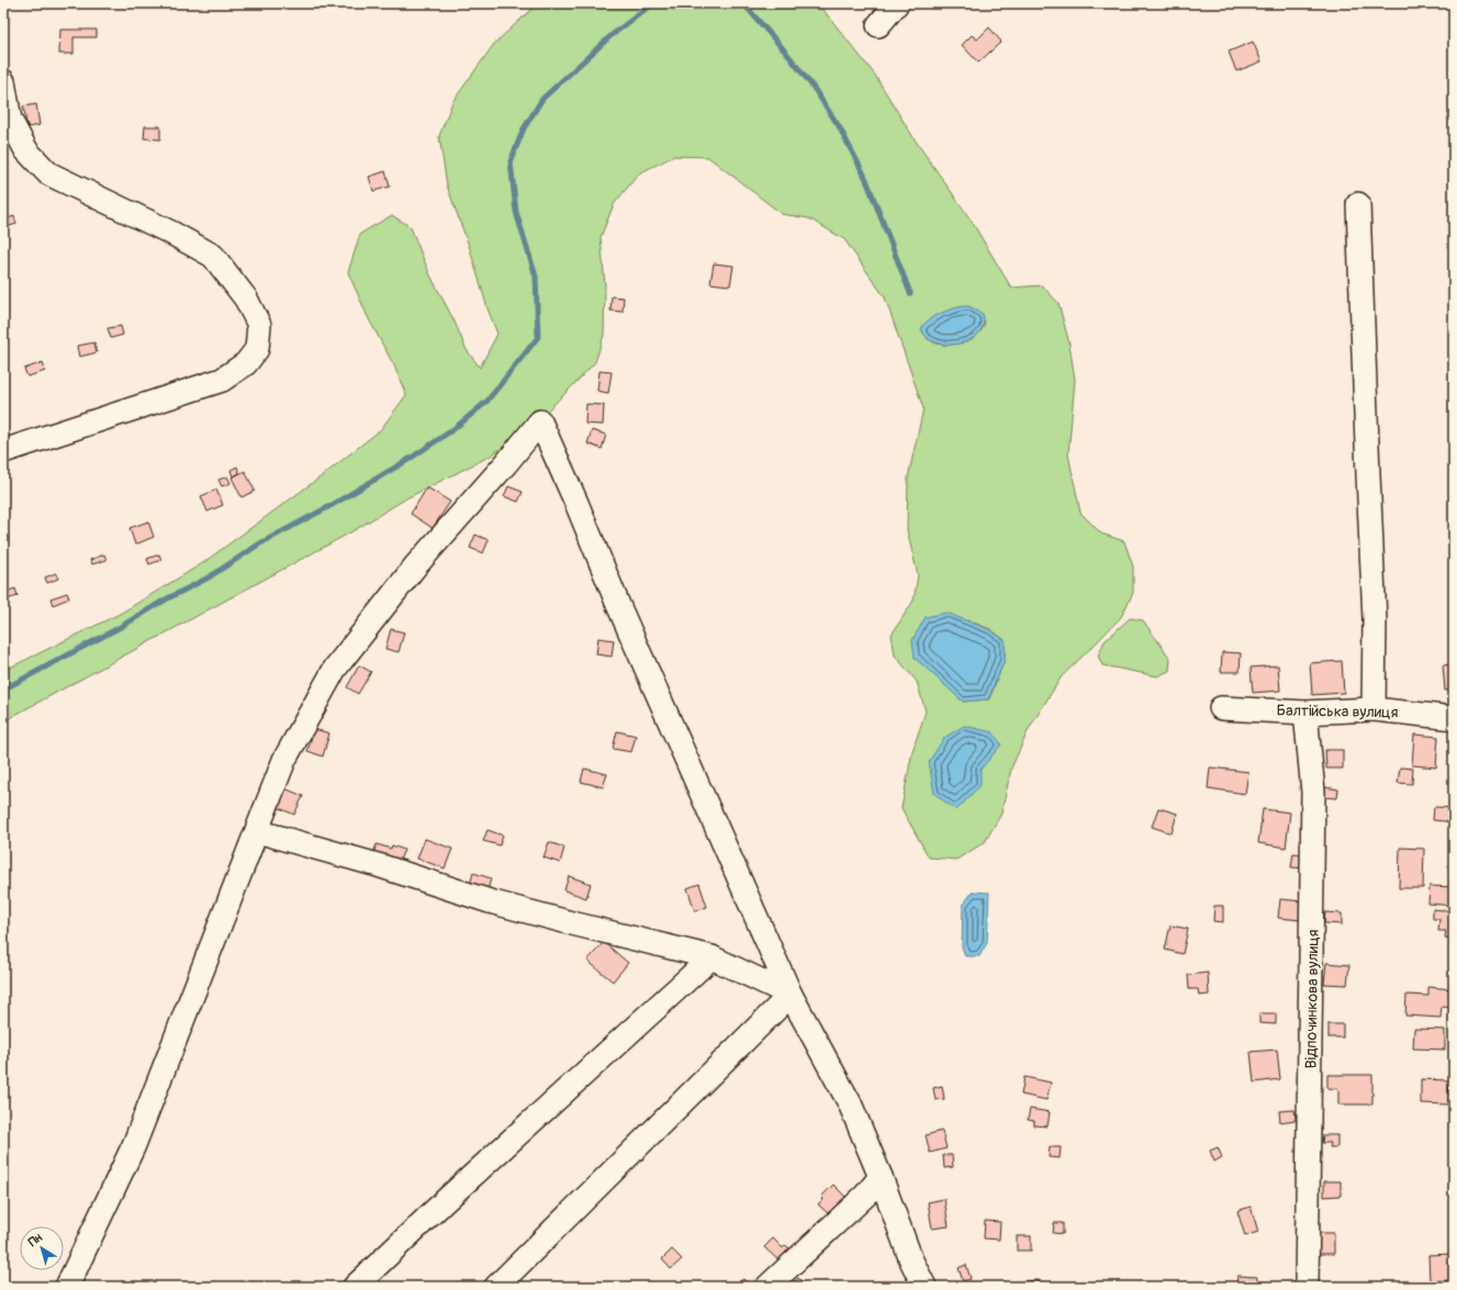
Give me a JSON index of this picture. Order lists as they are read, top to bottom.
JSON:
{
  "streets": {
    "street": ["Балтійська вулиця", "Відпочинкова вулиця"]
  },
  "crossings": [
    ["Балтійська вулиця", "Відпочинкова вулиця"]
  ],
  "north": "top left"
}
